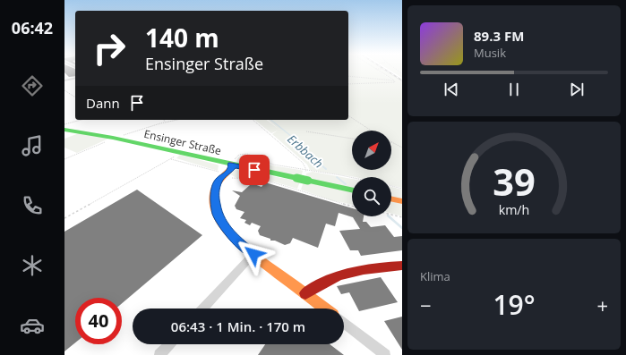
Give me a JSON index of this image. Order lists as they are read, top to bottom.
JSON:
{
  "streets": {
    "street": ["Ensinger Straße"]
  },
  "water": ["Erbbach"],
  "north": "top right",
  "page": {
    "tabs": "06:42",
    "turn": ["140 m", "Ensinger Straße"],
    "song": ["89.3 FM", "Musik"],
    "then": "Dann",
    "tile": "Klima",
    "heat": ["−", "19°", "+"],
    "limit": "40",
    "trip": "06:43 · 1 Min. · 170 m",
    "gauge": ["39", "km/h"]
  }
}
